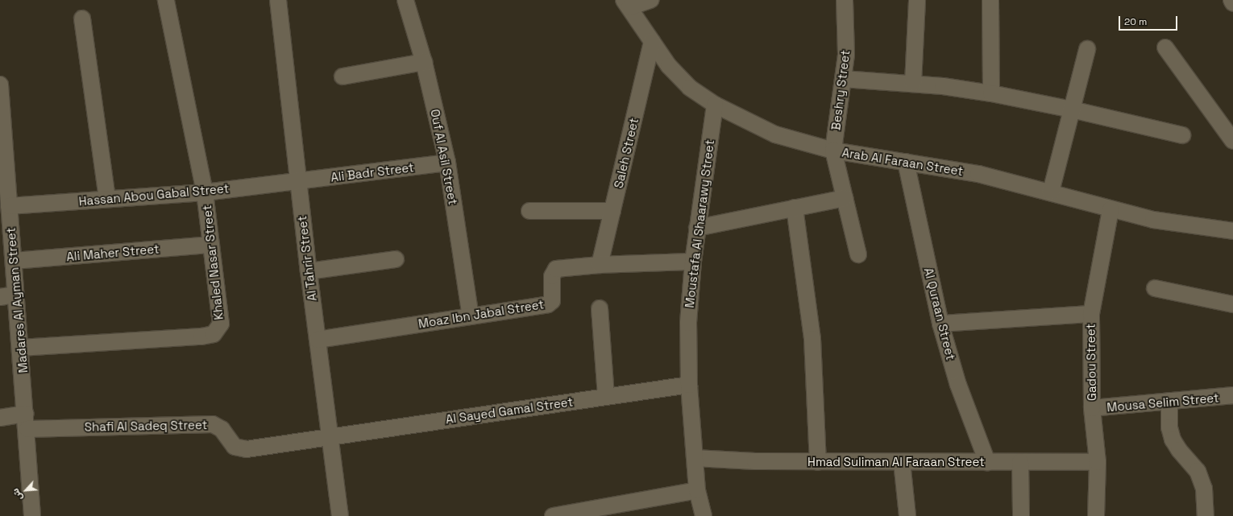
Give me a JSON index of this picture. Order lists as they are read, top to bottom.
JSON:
{
  "streets": {
    "street": [
      "Beshry Street",
      "Saleh Street",
      "Ouf Al Asil Street",
      "Arab Al Faraan Street",
      "Ali Badr Street",
      "Hassan Abou Gabal Street",
      "Moustafa Al Shaarawy Street",
      "Ali Maher Street",
      "Al Tahrir Street",
      "Khaled Nasar Street",
      "Madares Al Ayman Street",
      "Moaz Ibn Jabal Street",
      "Al Quraan Street",
      "Gadou Street",
      "Mousa Selim Street",
      "Al Sayed Gamal Street",
      "Shafi Al Sadeq Street",
      "Hmad Suliman Al Faraan Street"
    ]
  },
  "crossings": [
    ["Beshry Street", "Arab Al Faraan Street"],
    ["Saleh Street", "Arab Al Faraan Street"],
    ["Saleh Street", "Moaz Ibn Jabal Street"],
    ["Ouf Al Asil Street", "Ali Badr Street"],
    ["Ouf Al Asil Street", "Moaz Ibn Jabal Street"],
    ["Arab Al Faraan Street", "Moustafa Al Shaarawy Street"],
    ["Arab Al Faraan Street", "Al Quraan Street"],
    ["Arab Al Faraan Street", "Gadou Street"],
    ["Ali Badr Street", "Hassan Abou Gabal Street"],
    ["Ali Badr Street", "Al Tahrir Street"],
    ["Hassan Abou Gabal Street", "Al Tahrir Street"],
    ["Hassan Abou Gabal Street", "Khaled Nasar Street"],
    ["Hassan Abou Gabal Street", "Madares Al Ayman Street"],
    ["Moustafa Al Shaarawy Street", "Moaz Ibn Jabal Street"],
    ["Moustafa Al Shaarawy Street", "Al Sayed Gamal Street"],
    ["Moustafa Al Shaarawy Street", "Hmad Suliman Al Faraan Street"],
    ["Ali Maher Street", "Khaled Nasar Street"],
    ["Ali Maher Street", "Madares Al Ayman Street"],
    ["Al Tahrir Street", "Moaz Ibn Jabal Street"],
    ["Al Tahrir Street", "Al Sayed Gamal Street"],
    ["Al Tahrir Street", "Shafi Al Sadeq Street"],
    ["Khaled Nasar Street", "Madares Al Ayman Street"],
    ["Madares Al Ayman Street", "Shafi Al Sadeq Street"],
    ["Al Quraan Street", "Hmad Suliman Al Faraan Street"],
    ["Gadou Street", "Mousa Selim Street"],
    ["Gadou Street", "Hmad Suliman Al Faraan Street"],
    ["Al Sayed Gamal Street", "Shafi Al Sadeq Street"]
  ],
  "scale_bar": "20 m",
  "north": "bottom left"
}
